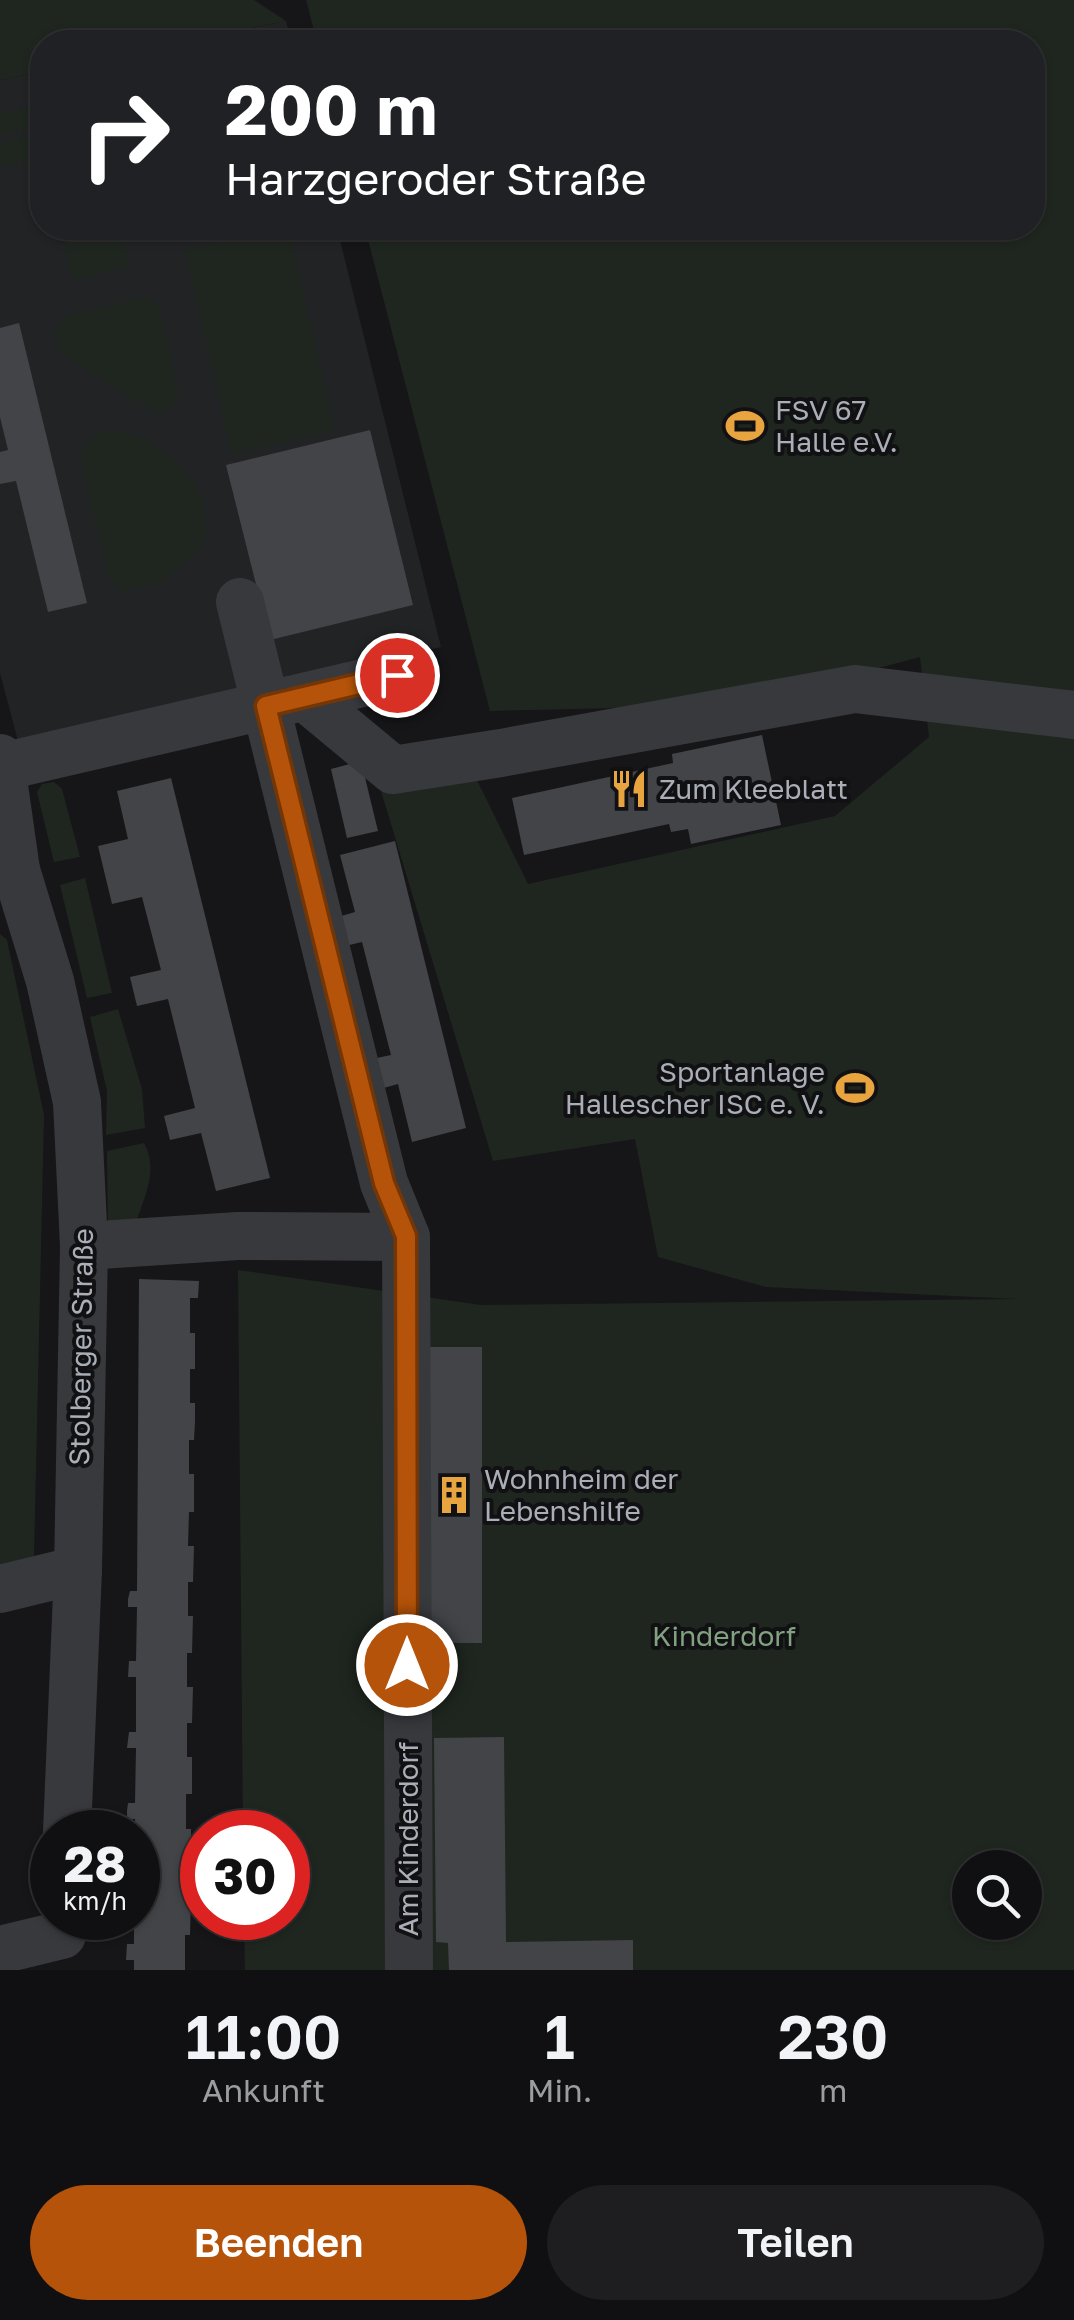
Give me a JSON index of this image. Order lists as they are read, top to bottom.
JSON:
{
  "streets": {
    "street": ["Stolberger Straße", "Am Kinderdorf"]
  },
  "parks": ["Kinderdorf"],
  "places": {
    "sports": ["FSV 67 Halle e.V.", "Sportanlage Hallescher ISC e. V."],
    "restaurant": ["Zum Kleeblatt"],
    "building": ["Wohnheim der Lebenshilfe"]
  },
  "page": {
    "turn": ["200 m", "Harzgeroder Straße"],
    "speed": "28 km/h",
    "limit": "30",
    "eta": [
      "11:00",
      "Ankunft",
      "1",
      "Min.",
      "230",
      "m"
    ],
    "buttons": ["Beenden", "Teilen"]
  }
}
